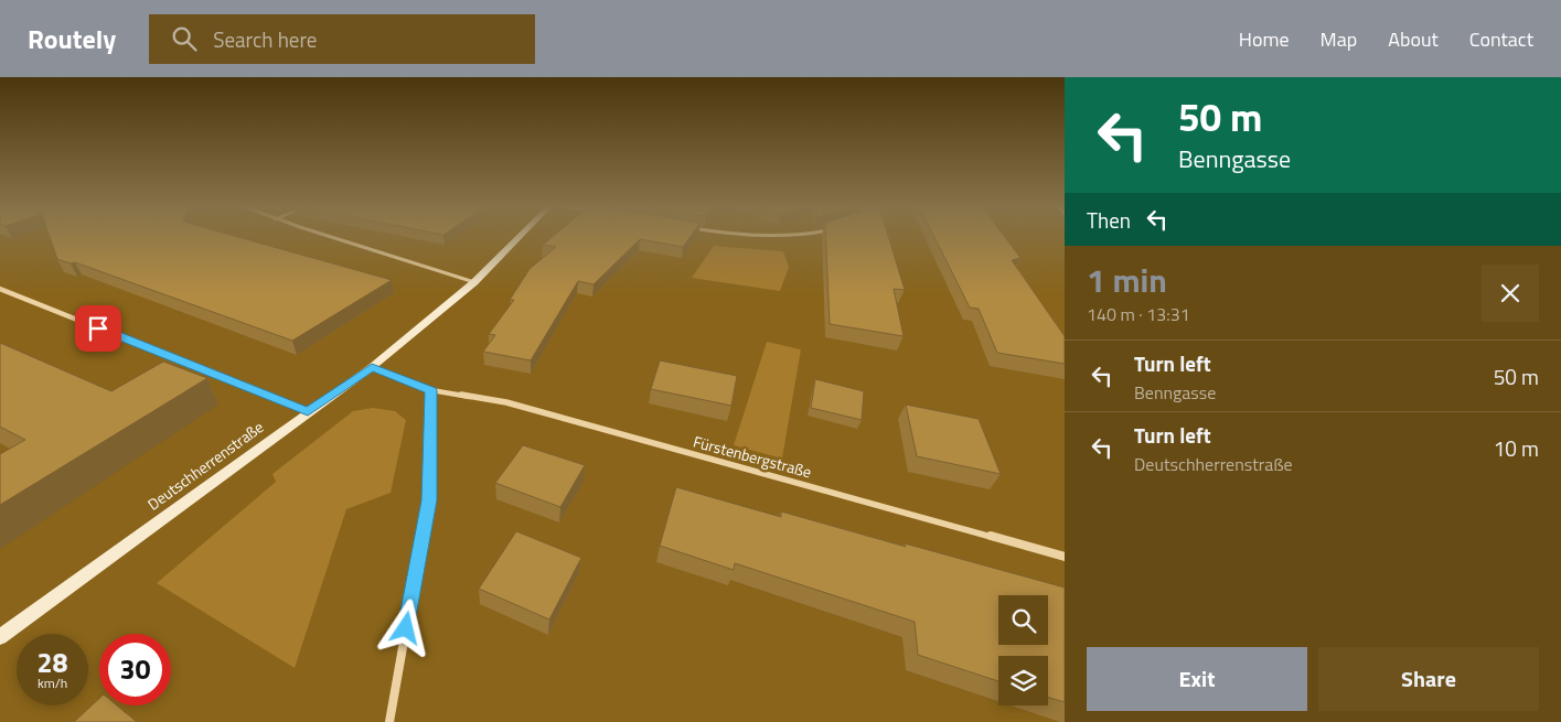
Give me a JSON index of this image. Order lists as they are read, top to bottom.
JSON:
{
  "streets": {
    "street": ["Fürstenbergstraße", "Deutschherrenstraße"]
  },
  "crossings": [
    ["Fürstenbergstraße", "Deutschherrenstraße"]
  ],
  "page": {
    "header": "Routely",
    "search": "Search here",
    "nav": [
      "Home",
      "Map",
      "About",
      "Contact"
    ],
    "turn": ["50 m", "Benngasse"],
    "then": "Then",
    "heading": ["1 min", "140 m · 13:31"],
    "list": [
      {
        "name": "Turn left",
        "note": "Benngasse",
        "value": "50 m"
      },
      {
        "name": "Turn left",
        "note": "Deutschherrenstraße",
        "value": "10 m"
      }
    ],
    "speed": "28 km/h",
    "limit": "30",
    "buttons": ["Exit", "Share"]
  }
}
